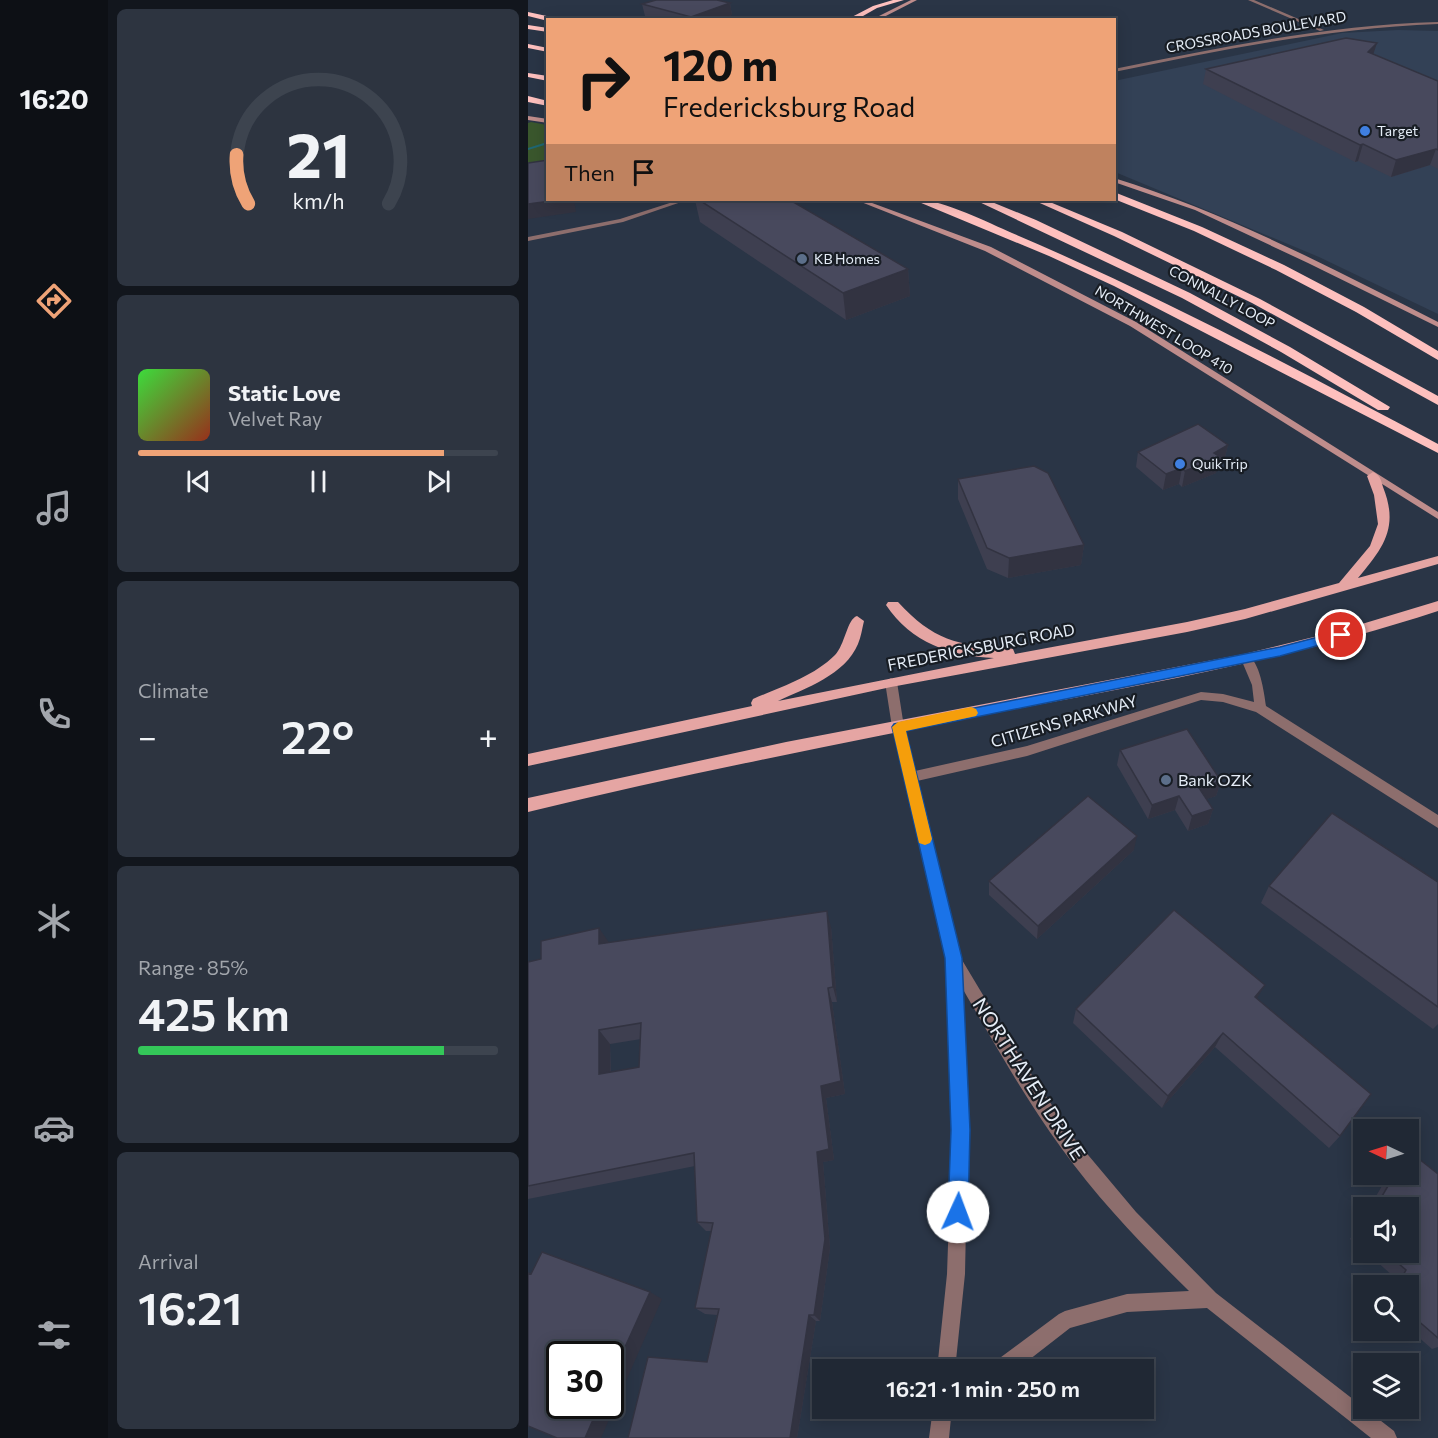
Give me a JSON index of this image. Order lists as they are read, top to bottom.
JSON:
{
  "streets": {
    "highway": ["CONNALLY LOOP"],
    "main road": ["NORTHWEST LOOP 410", "FREDERICKSBURG ROAD"],
    "street": ["CROSSROADS BOULEVARD", "CITIZENS PARKWAY", "NORTHAVEN DRIVE"]
  },
  "places": [
    "Target",
    "KB Homes",
    "QuikTrip",
    "Bank OZK"
  ],
  "north": "left",
  "page": {
    "tabs": "16:20",
    "turn": ["120 m", "Fredericksburg Road"],
    "then": "Then",
    "song": ["Static Love", "Velvet Ray"],
    "tile": [
      "Climate",
      ["Range · 85%", "425 km"],
      ["Arrival", "16:21"]
    ],
    "heat": ["−", "22°", "+"],
    "limit": "30",
    "trip": "16:21 · 1 min · 250 m",
    "gauge": ["21", "km/h"]
  }
}
